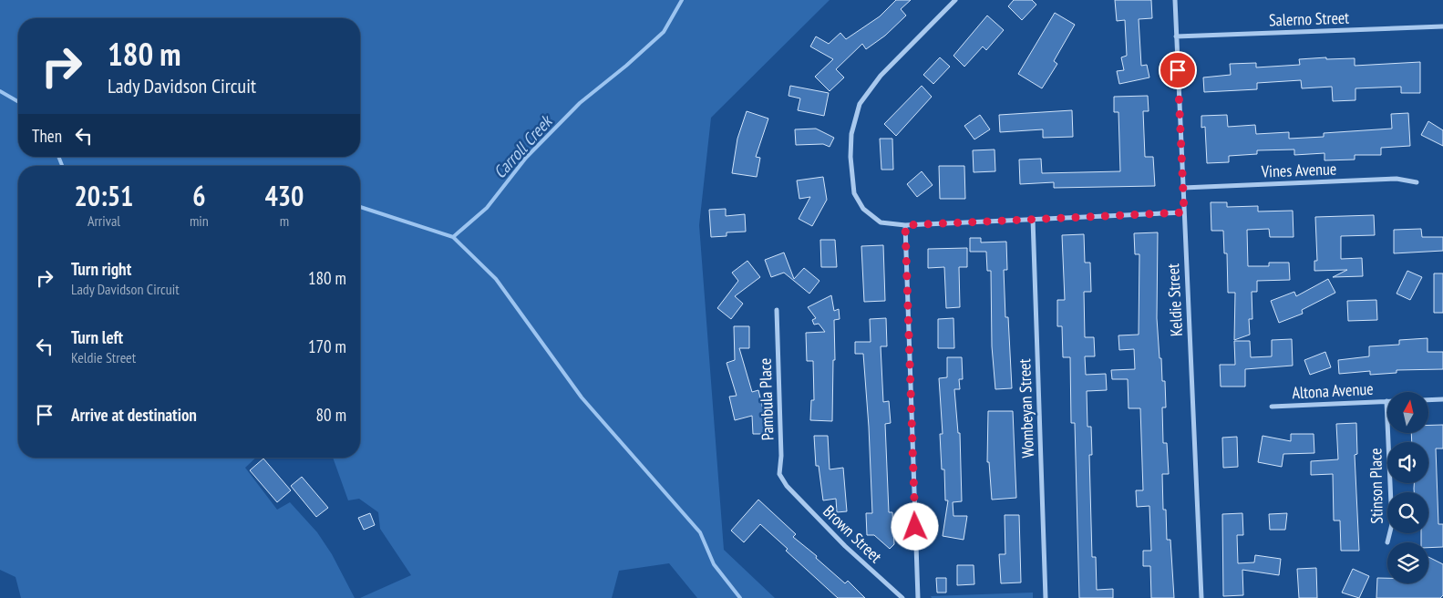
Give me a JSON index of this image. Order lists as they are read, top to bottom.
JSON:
{
  "streets": {
    "street": [
      "Salerno Street",
      "Vines Avenue",
      "Keldie Street",
      "Altona Avenue",
      "Pambula Place",
      "Wombeyan Street",
      "Stinson Place",
      "Brown Street"
    ]
  },
  "crossings": [
    ["Salerno Street", "Keldie Street"],
    ["Vines Avenue", "Keldie Street"],
    ["Pambula Place", "Brown Street"]
  ],
  "water": ["Carroll Creek"],
  "north": "top",
  "page": {
    "turn": ["180 m", "Lady Davidson Circuit"],
    "then": "Then",
    "eta": [
      "20:51",
      "Arrival",
      "6",
      "min",
      "430",
      "m"
    ],
    "list": [
      {
        "name": "Turn right",
        "note": "Lady Davidson Circuit",
        "value": "180 m"
      },
      {
        "name": "Turn left",
        "note": "Keldie Street",
        "value": "170 m"
      },
      {
        "name": "Arrive at destination",
        "value": "80 m"
      }
    ]
  }
}
